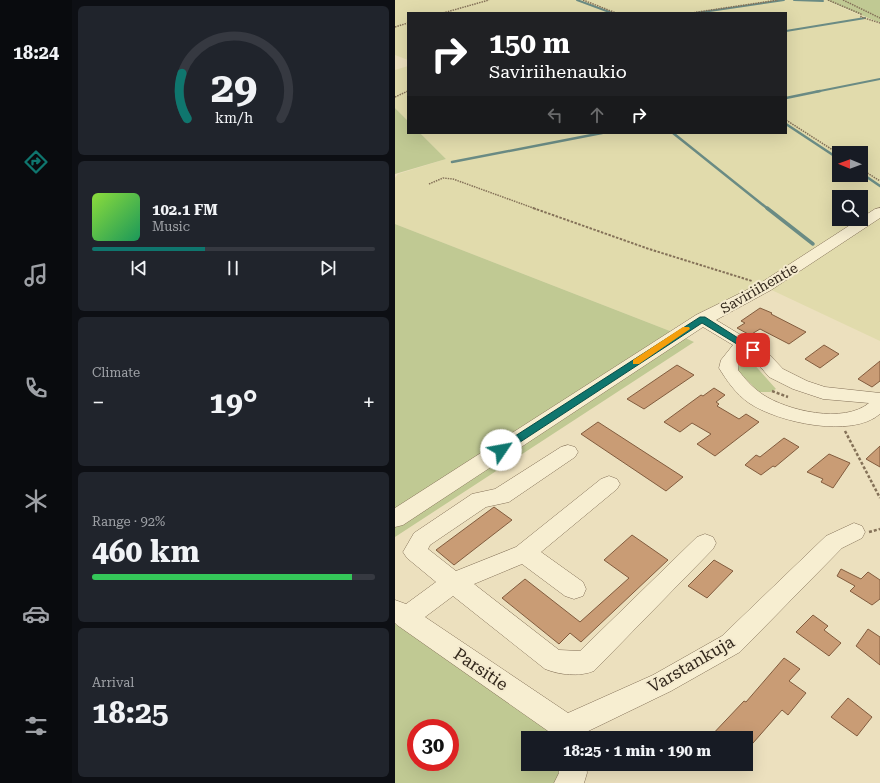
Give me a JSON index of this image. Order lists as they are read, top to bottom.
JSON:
{
  "streets": {
    "street": ["Saviriihentie", "Varstankuja", "Parsitie"]
  },
  "north": "left",
  "page": {
    "tabs": "18:24",
    "turn": ["150 m", "Saviriihenaukio"],
    "song": ["102.1 FM", "Music"],
    "tile": [
      "Climate",
      ["Range · 92%", "460 km"],
      ["Arrival", "18:25"]
    ],
    "heat": ["−", "19°", "+"],
    "limit": "30",
    "trip": "18:25 · 1 min · 190 m",
    "gauge": ["29", "km/h"]
  }
}
